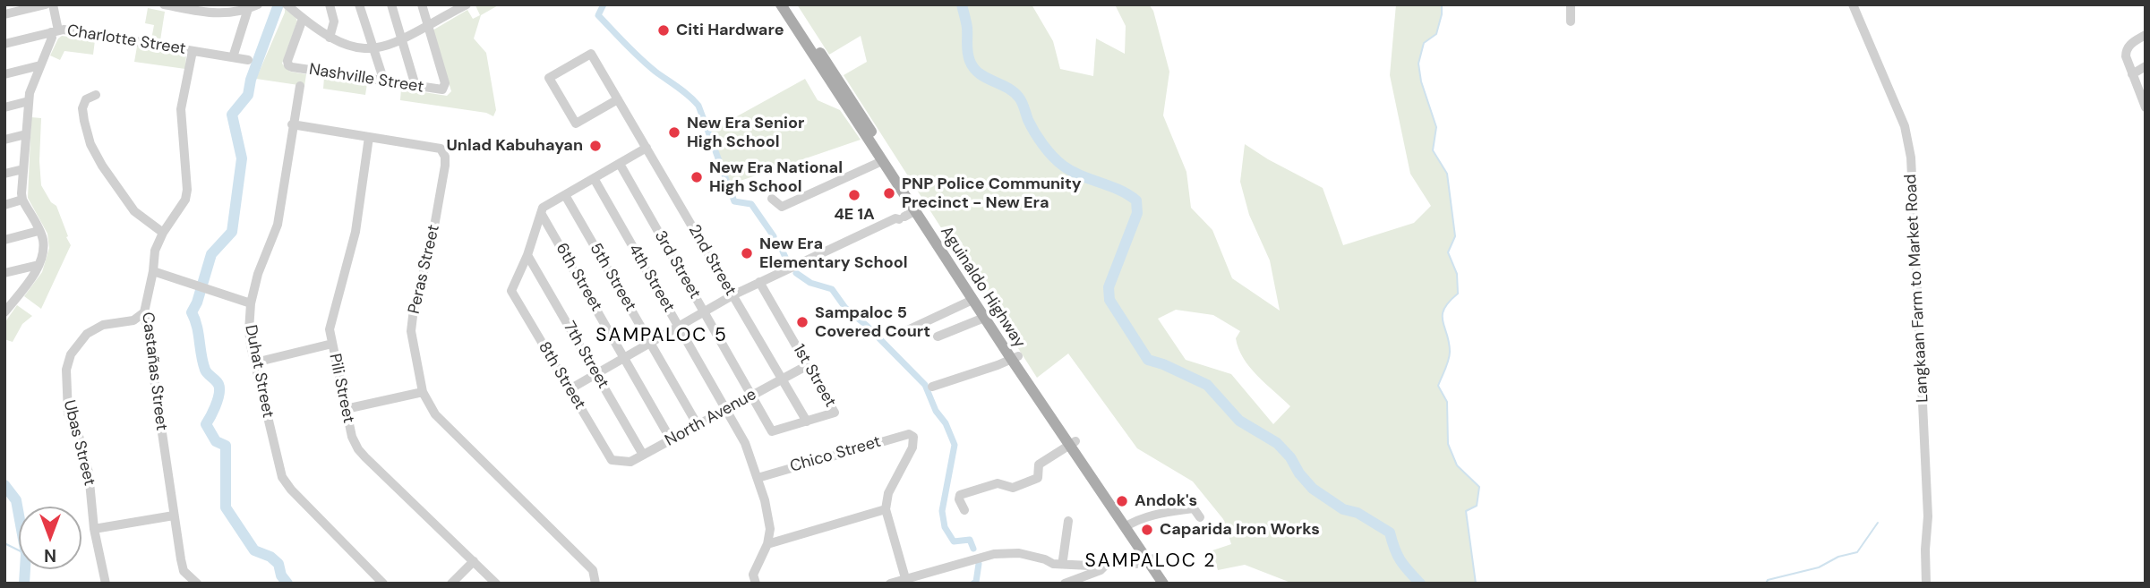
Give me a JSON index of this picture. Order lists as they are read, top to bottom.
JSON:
{
  "streets": {
    "main road": ["Aguinaldo Highway"],
    "street": [
      "Charlotte Street",
      "Nashville Street",
      "2nd Street",
      "3rd Street",
      "Peras Street",
      "6th Street",
      "5th Street",
      "4th Street",
      "Langkaan Farm to Market Road",
      "7th Street",
      "Castañas Street",
      "Duhat Street",
      "8th Street",
      "1st Street",
      "Pili Street",
      "North Avenue",
      "Ubas Street",
      "Chico Street"
    ]
  },
  "crossings": [
    ["Charlotte Street", "Castañas Street"],
    ["2nd Street", "1st Street"],
    ["2nd Street", "North Avenue"],
    ["3rd Street", "1st Street"],
    ["3rd Street", "North Avenue"],
    ["Peras Street", "Duhat Street"],
    ["Peras Street", "Pili Street"],
    ["6th Street", "North Avenue"],
    ["5th Street", "North Avenue"],
    ["4th Street", "North Avenue"],
    ["4th Street", "Chico Street"],
    ["7th Street", "8th Street"],
    ["7th Street", "North Avenue"],
    ["Castañas Street", "Ubas Street"],
    ["8th Street", "North Avenue"],
    ["1st Street", "North Avenue"]
  ],
  "districts": ["SAMPALOC 5", "SAMPALOC 2"],
  "places": [
    "Citi Hardware",
    "New Era Senior High School",
    "Unlad Kabuhayan",
    "New Era National High School",
    "PNP Police Community Precinct - New Era",
    "4E 1A",
    "New Era Elementary School",
    "Sampaloc 5 Covered Court",
    "Andok's",
    "Caparida Iron Works"
  ],
  "north": "bottom"
}
